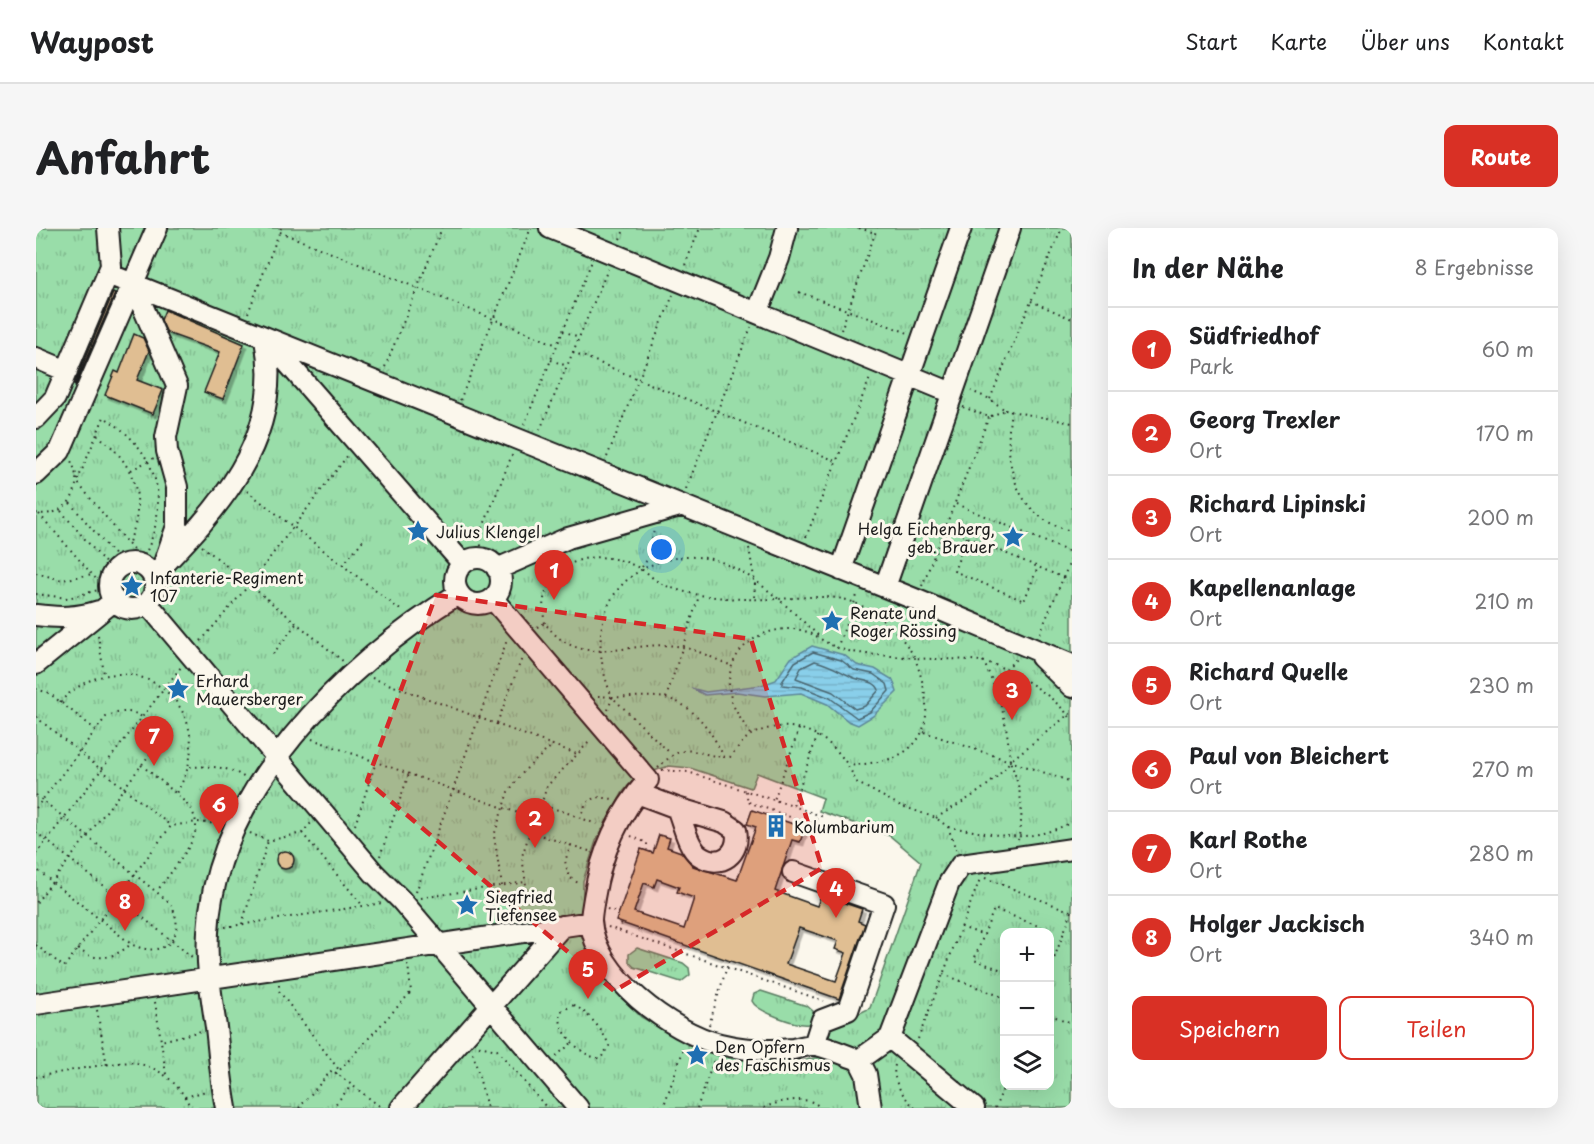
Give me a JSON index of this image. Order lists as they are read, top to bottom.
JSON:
{
  "places": {
    "place": [
      "Julius Klengel",
      "Helga Eichenberg, geb. Brauer",
      "Infanterie-Regiment 107",
      "Renate und Roger Rössing",
      "Erhard Mauersberger",
      "Siegfried Tiefensee",
      "Den Opfern des Faschismus"
    ],
    "building": ["Kolumbarium"]
  },
  "page": {
    "header": "Waypost",
    "nav": [
      "Start",
      "Karte",
      "Über uns",
      "Kontakt"
    ],
    "title": "Anfahrt",
    "buttons": [
      "Route",
      ["Speichern", "Teilen"]
    ],
    "heading": ["In der Nähe", "8 Ergebnisse"],
    "list": [
      {
        "mark": "1",
        "name": "Südfriedhof",
        "note": "Park",
        "value": "60 m"
      },
      {
        "mark": "2",
        "name": "Georg Trexler",
        "note": "Ort",
        "value": "170 m"
      },
      {
        "mark": "3",
        "name": "Richard Lipinski",
        "note": "Ort",
        "value": "200 m"
      },
      {
        "mark": "4",
        "name": "Kapellenanlage",
        "note": "Ort",
        "value": "210 m"
      },
      {
        "mark": "5",
        "name": "Richard Quelle",
        "note": "Ort",
        "value": "230 m"
      },
      {
        "mark": "6",
        "name": "Paul von Bleichert",
        "note": "Ort",
        "value": "270 m"
      },
      {
        "mark": "7",
        "name": "Karl Rothe",
        "note": "Ort",
        "value": "280 m"
      },
      {
        "mark": "8",
        "name": "Holger Jackisch",
        "note": "Ort",
        "value": "340 m"
      }
    ],
    "pins": [
      "1",
      "3",
      "7",
      "6",
      "2",
      "4",
      "8",
      "5"
    ],
    "map_buttons": ["+", "−"]
  }
}
